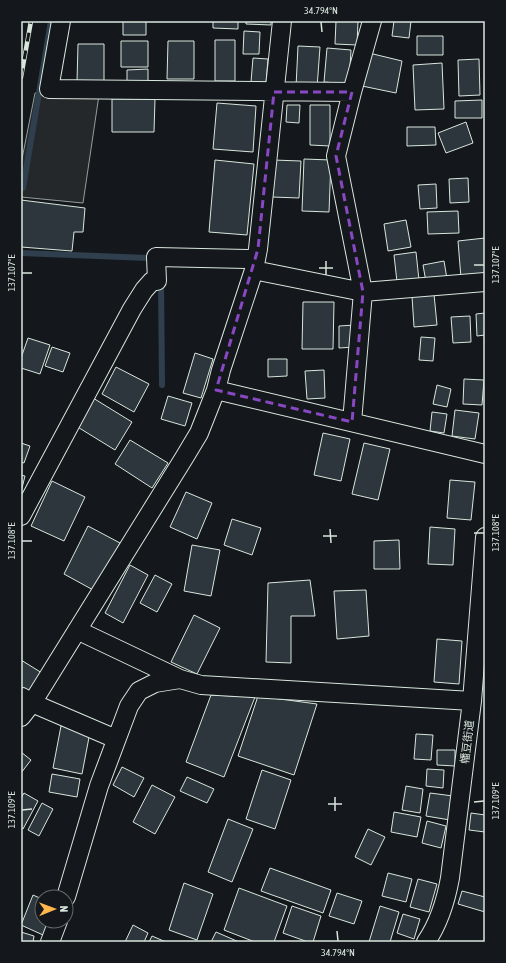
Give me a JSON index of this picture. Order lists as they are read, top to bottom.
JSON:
{
  "streets": {
    "street": ["幡豆街道"]
  },
  "north": "right",
  "coordinates": [
    "34.794°N",
    "137.107°E",
    "137.108°E",
    "137.109°E"
  ]
}
